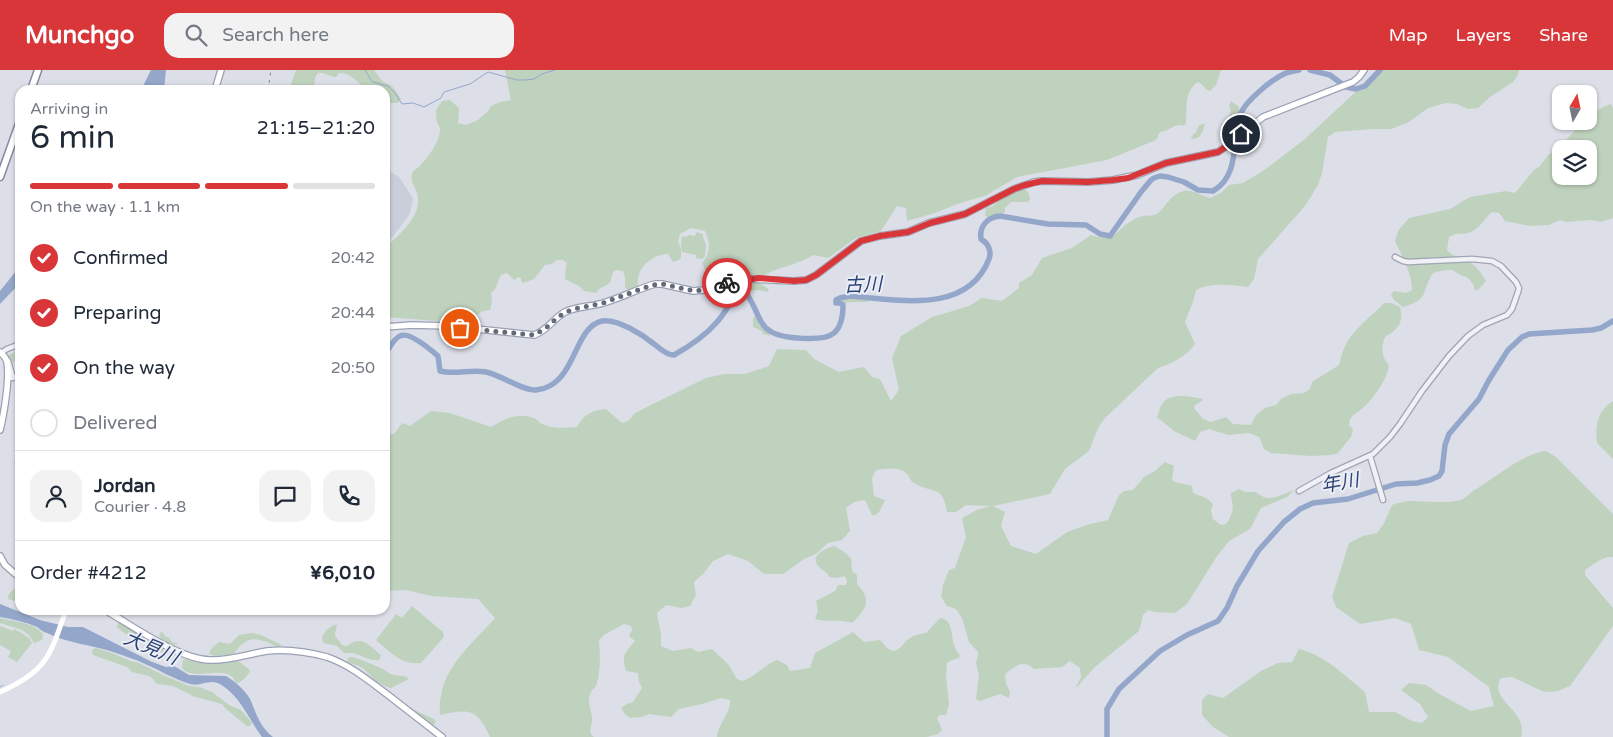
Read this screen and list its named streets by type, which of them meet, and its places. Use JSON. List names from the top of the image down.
{
  "water": ["古川", "年川", "大見川"],
  "north": "top",
  "page": {
    "header": "Munchgo",
    "search": "Search here",
    "nav": ["Map", "Layers", "Share"],
    "heading": ["6 min", "Arriving in", "21:15–21:20"],
    "panel": [
      "Jordan",
      "Courier · 4.8",
      "Order #4212",
      "¥6,010"
    ],
    "bar": "On the way · 1.1 km",
    "list": [
      ["Confirmed", "20:42"],
      ["Preparing", "20:44"],
      ["On the way", "20:50"],
      "Delivered"
    ]
  }
}
